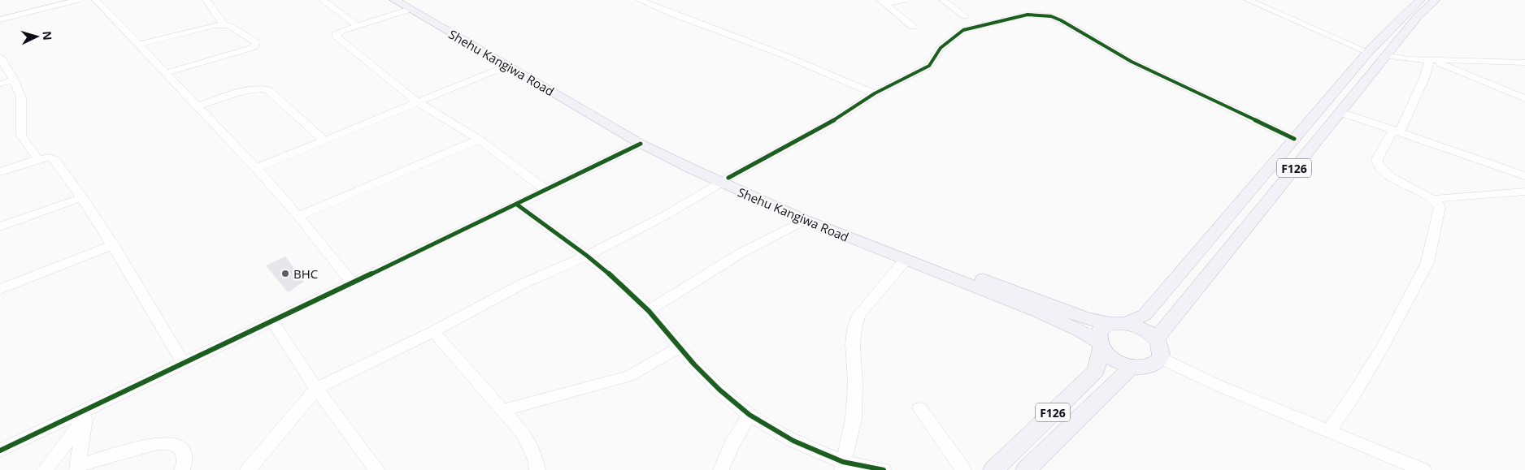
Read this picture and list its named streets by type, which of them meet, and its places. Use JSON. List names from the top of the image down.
{
  "streets": {
    "main road": ["Shehu Kangiwa Road", "F126"]
  },
  "crossings": [
    ["Shehu Kangiwa Road", "F126"]
  ],
  "places": ["BHC"],
  "north": "right"
}
